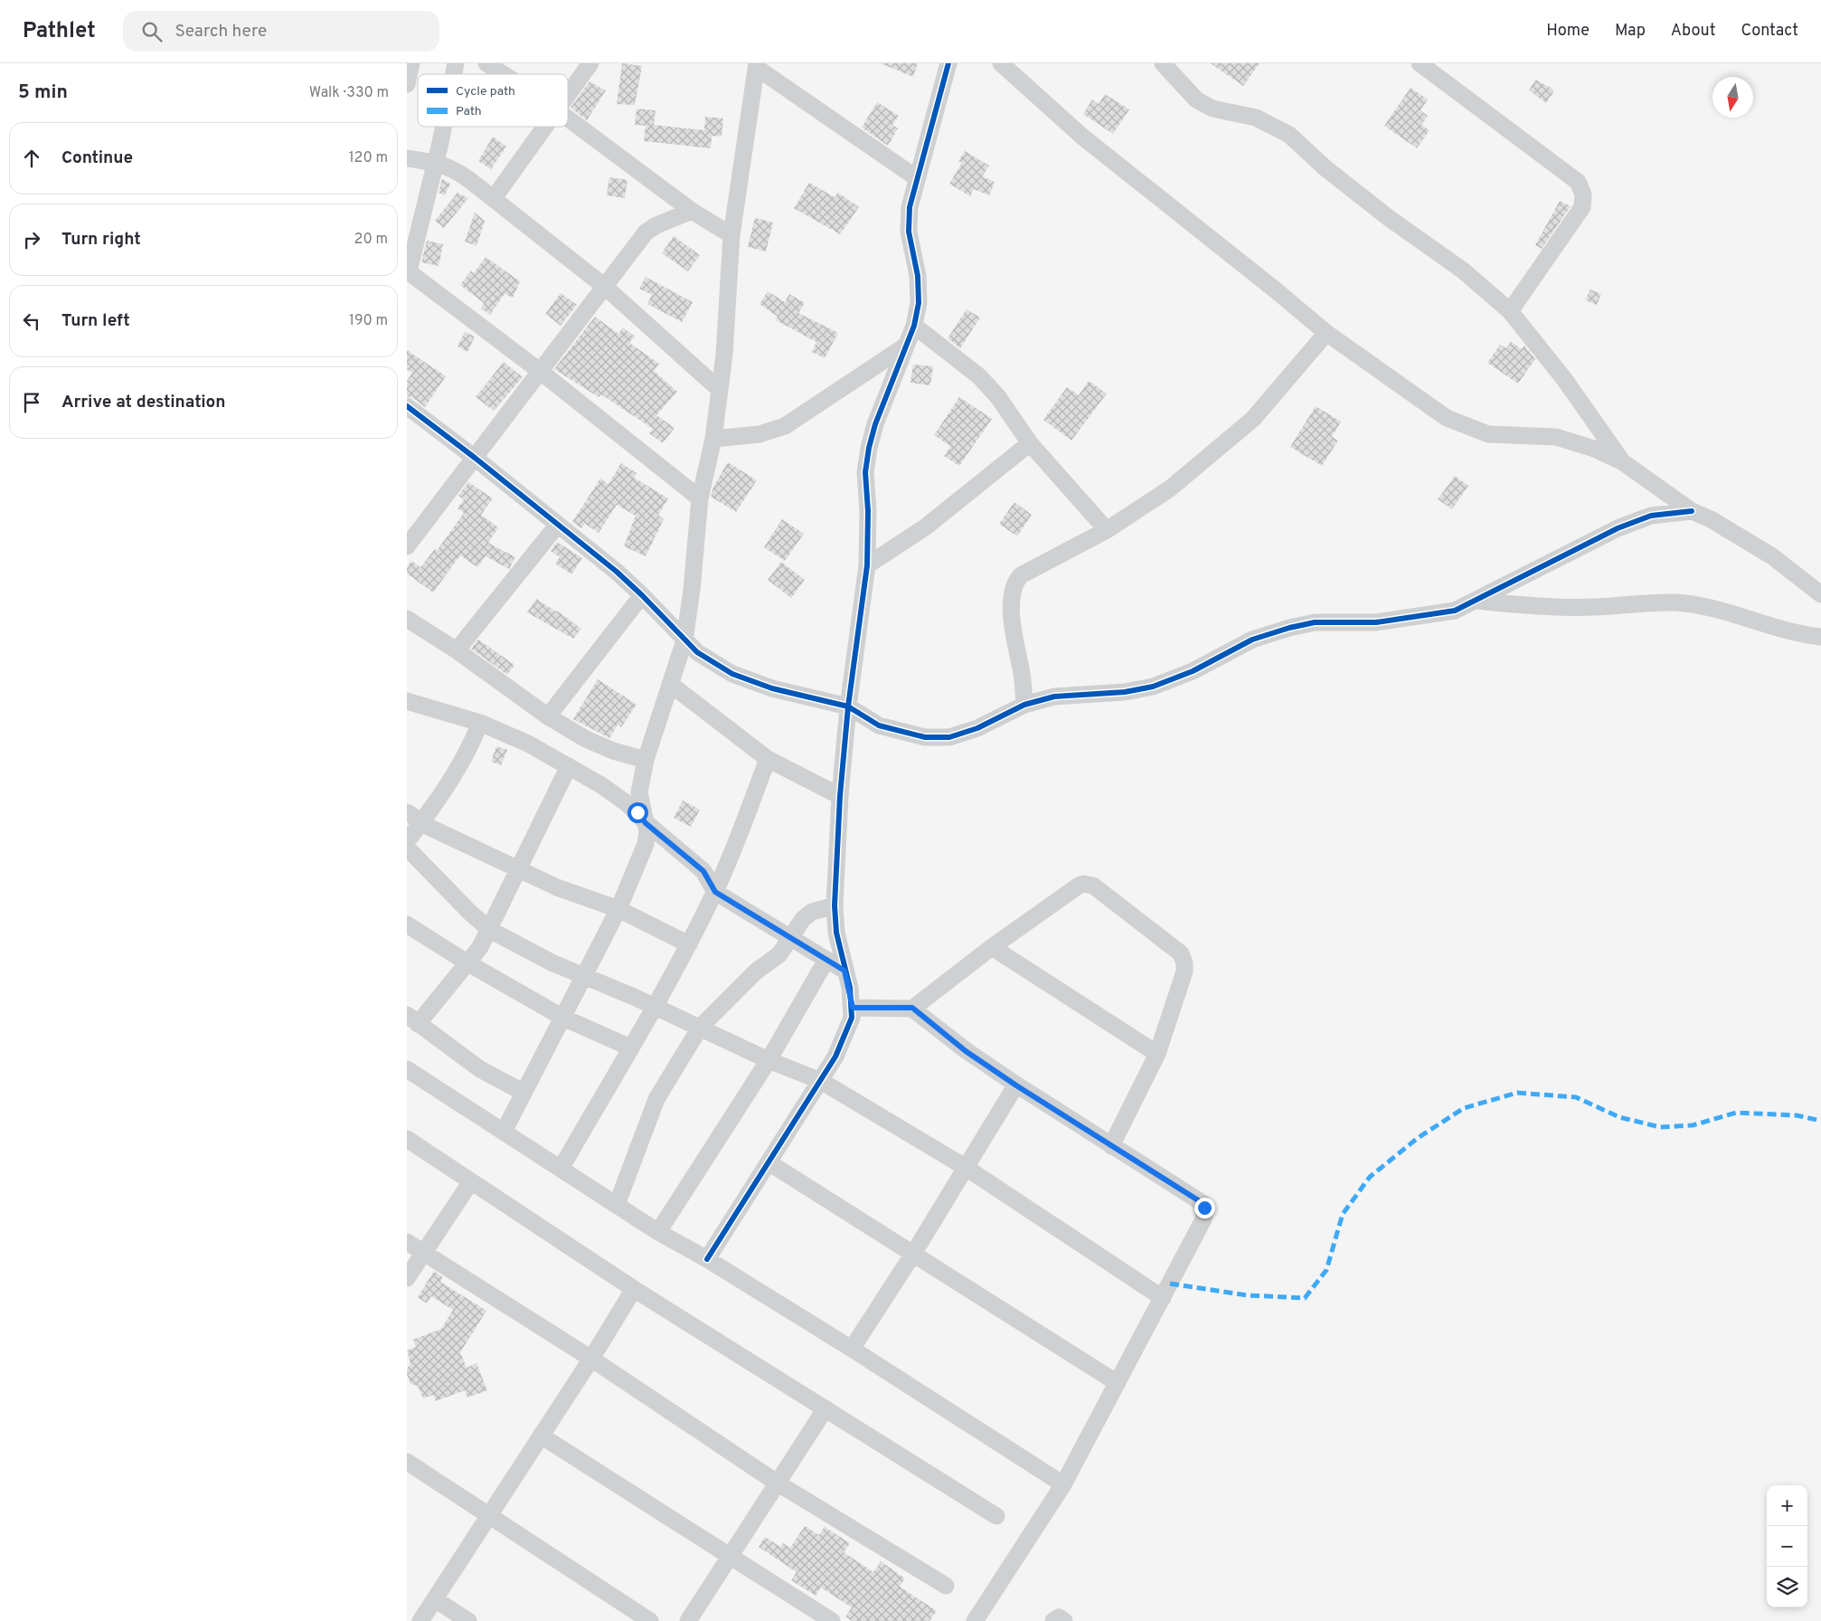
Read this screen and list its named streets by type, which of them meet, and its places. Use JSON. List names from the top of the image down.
{
  "legend": ["Cycle path", "Path"],
  "north": "bottom",
  "page": {
    "header": "Pathlet",
    "search": "Search here",
    "nav": [
      "Home",
      "Map",
      "About",
      "Contact"
    ],
    "heading": ["5 min", "Walk · 330 m"],
    "list": [
      ["Continue", "120 m"],
      ["Turn right", "20 m"],
      ["Turn left", "190 m"],
      "Arrive at destination"
    ],
    "map_buttons": ["+", "−"]
  }
}
